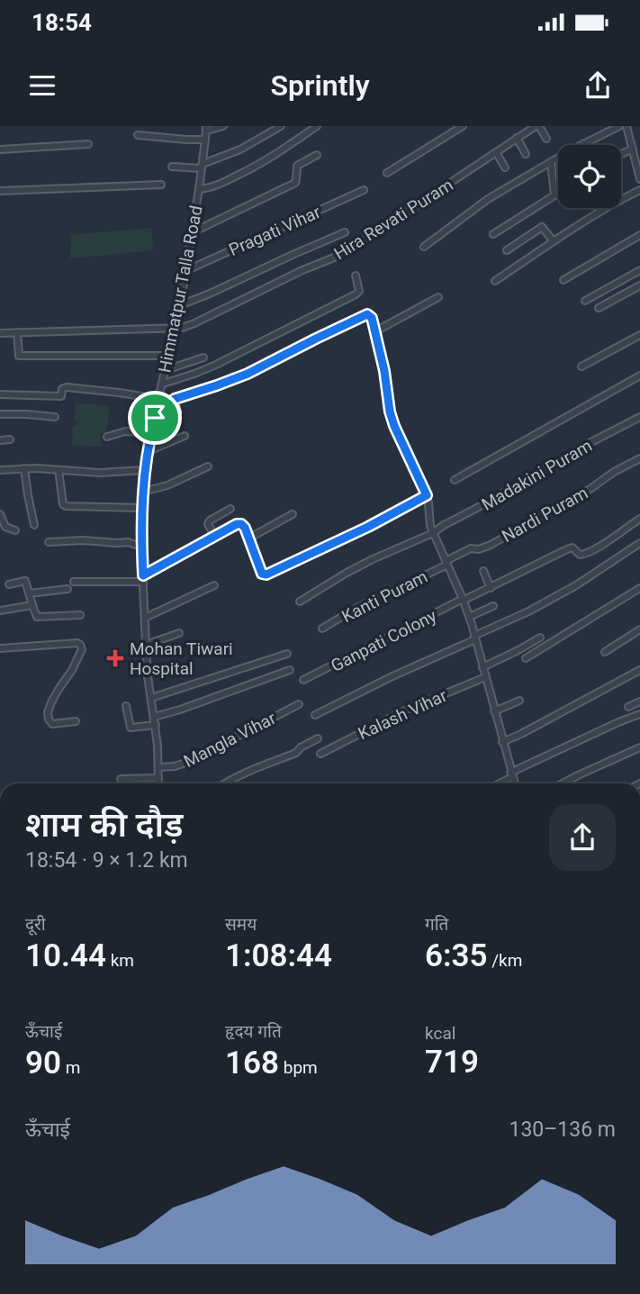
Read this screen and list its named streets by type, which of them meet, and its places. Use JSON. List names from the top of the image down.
{
  "streets": {
    "street": [
      "Hira Revati Puram",
      "Pragati Vihar",
      "Himmatpur Talla Road",
      "Madakini Puram",
      "Nardi Puram",
      "Kanti Puram",
      "Ganpati Colony",
      "Kalash Vihar",
      "Mangla Vihar"
    ]
  },
  "crossings": [
    ["Hira Revati Puram", "Himmatpur Talla Road"],
    ["Pragati Vihar", "Himmatpur Talla Road"],
    ["Himmatpur Talla Road", "Mangla Vihar"],
    ["Nardi Puram", "Kanti Puram"]
  ],
  "places": {
    "health": ["Mohan Tiwari Hospital"]
  },
  "page": {
    "status": "18:54",
    "header": "Sprintly",
    "heading": ["शाम की दौड़", "18:54 · 9 × 1.2 km"],
    "stats": [
      ["दूरी", "10.44 km"],
      ["समय", "1:08:44"],
      ["गति", "6:35 /km"],
      ["ऊँचाई", "90 m"],
      ["हृदय गति", "168 bpm"],
      ["kcal", "719"]
    ],
    "chart": ["ऊँचाई", "130–136 m"]
  }
}
